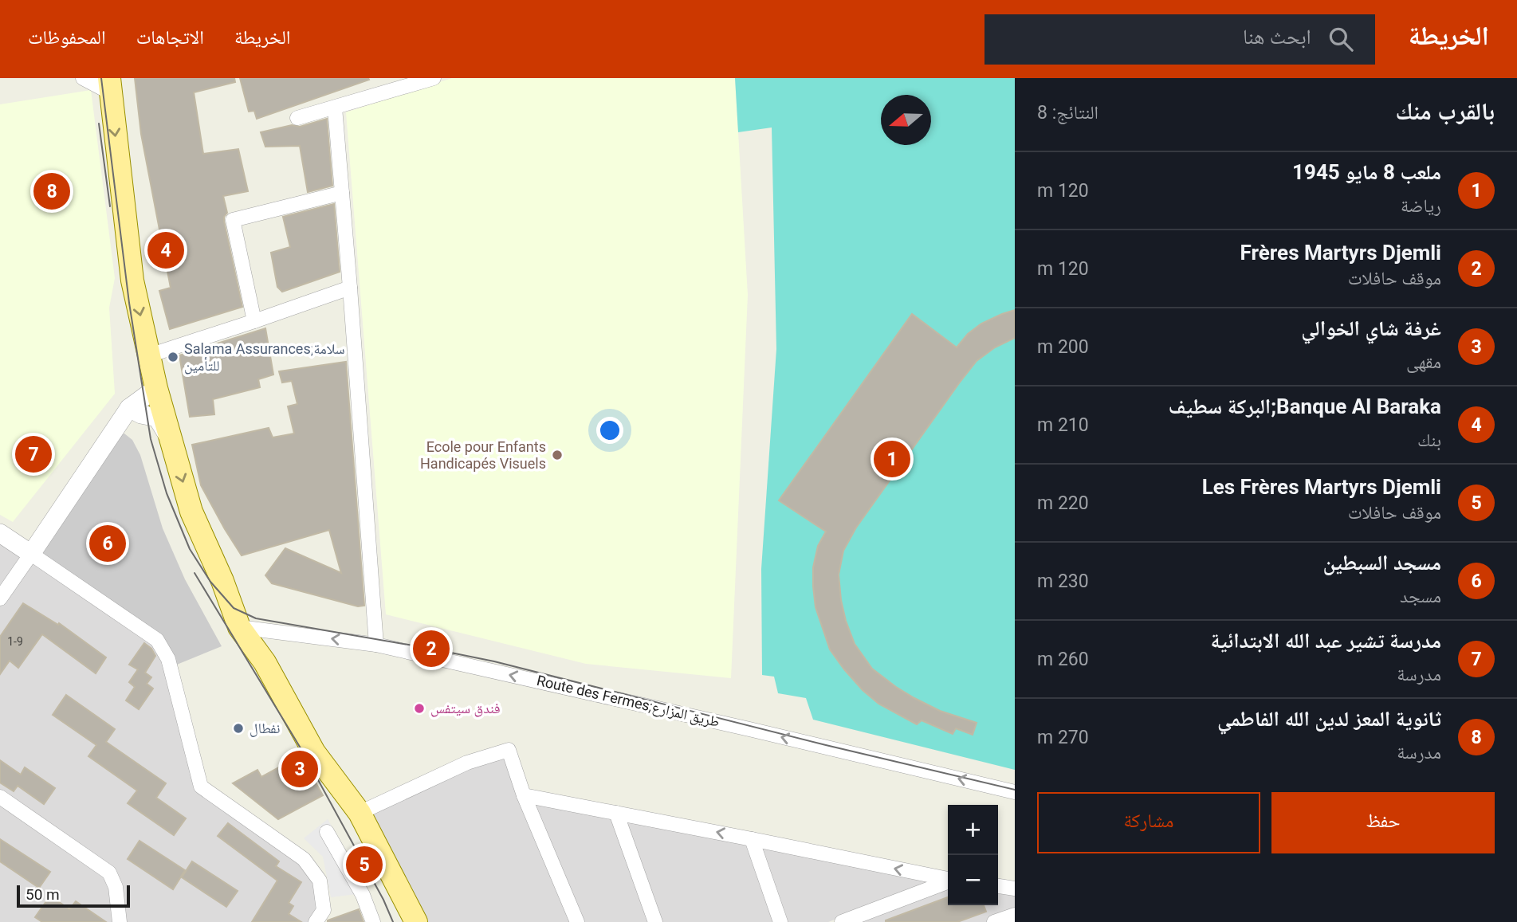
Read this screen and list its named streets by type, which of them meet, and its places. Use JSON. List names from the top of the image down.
{
  "streets": {
    "street": ["Route des Fermes;طريق المزارع"]
  },
  "places": [
    "Salama Assurances;سلامة للتأمين",
    "Ecole pour Enfants Handicapés Visuels",
    "فندق سيتفس",
    "نفطال"
  ],
  "house_numbers": ["1-9"],
  "scale_bar": "50 m",
  "north": "left",
  "page": {
    "header": "الخريطة",
    "search": "ابحث هنا",
    "nav": ["الخريطة", "الاتجاهات", "المحفوظات"],
    "heading": ["بالقرب منك", "النتائج: 8"],
    "list": [
      {
        "mark": "1",
        "name": "ملعب 8 مايو 1945",
        "note": "رياضة",
        "value": "120 m"
      },
      {
        "mark": "2",
        "name": "Frères Martyrs Djemli",
        "note": "موقف حافلات",
        "value": "120 m"
      },
      {
        "mark": "3",
        "name": "غرفة شاي الخوالي",
        "note": "مقهى",
        "value": "200 m"
      },
      {
        "mark": "4",
        "name": "Banque Al Baraka;البركة سطيف",
        "note": "بنك",
        "value": "210 m"
      },
      {
        "mark": "5",
        "name": "Les Frères Martyrs Djemli",
        "note": "موقف حافلات",
        "value": "220 m"
      },
      {
        "mark": "6",
        "name": "مسجد السبطين",
        "note": "مسجد",
        "value": "230 m"
      },
      {
        "mark": "7",
        "name": "مدرسة تشير عبد الله الابتدائية",
        "note": "مدرسة",
        "value": "260 m"
      },
      {
        "mark": "8",
        "name": "ثانوية المعز لدين الله الفاطمي",
        "note": "مدرسة",
        "value": "270 m"
      }
    ],
    "pins": [
      "8",
      "4",
      "7",
      "1",
      "6",
      "2",
      "3",
      "5"
    ],
    "buttons": ["حفظ", "مشاركة"],
    "map_buttons": ["+", "−"],
    "scale": "50 m"
  }
}
